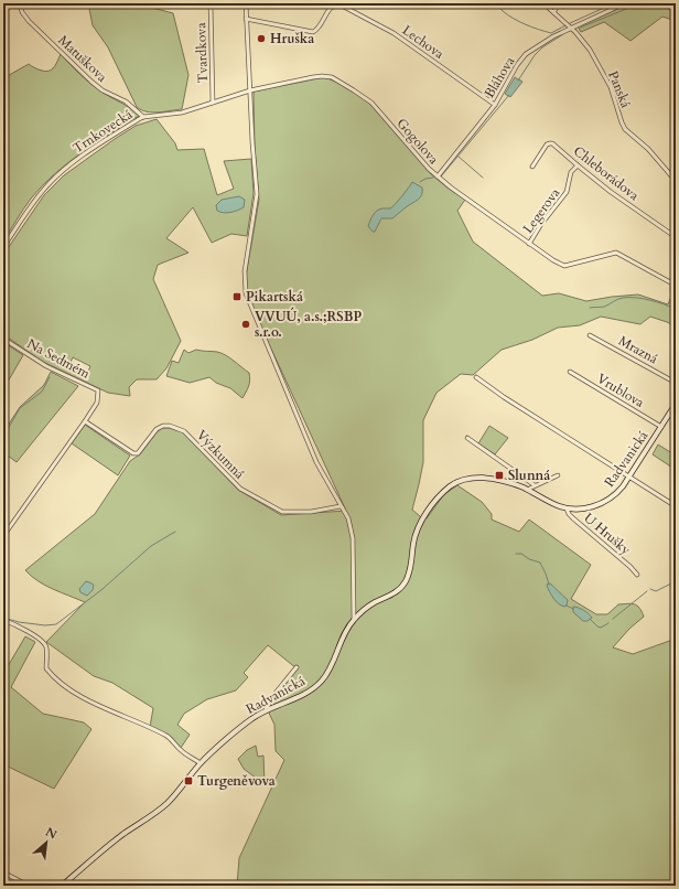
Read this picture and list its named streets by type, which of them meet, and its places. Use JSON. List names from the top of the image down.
{
  "streets": {
    "street": [
      "Lechova",
      "Tvardkova",
      "Matuškova",
      "Bláhova",
      "Panská",
      "Trnkovecká",
      "Gogolova",
      "Chleborádova",
      "Legerova",
      "Mrazná",
      "Na Sedmém",
      "Vrublova",
      "Výzkumná",
      "Radvanická",
      "U Hrušky"
    ]
  },
  "crossings": [
    ["Lechova", "Bláhova"],
    ["Tvardkova", "Trnkovecká"],
    ["Matuškova", "Trnkovecká"],
    ["Bláhova", "Panská"],
    ["Bláhova", "Gogolova"],
    ["Trnkovecká", "Gogolova"],
    ["Gogolova", "Legerova"],
    ["Chleborádova", "Legerova"],
    ["Na Sedmém", "Výzkumná"],
    ["Vrublova", "Radvanická"],
    ["Radvanická", "U Hrušky"]
  ],
  "places": {
    "other": ["Hruška", "VVUÚ, a.s.;RSBP s.r.o."],
    "transit": ["Pikartská", "Slunná", "Turgeněvova"]
  },
  "north": "top right"
}
